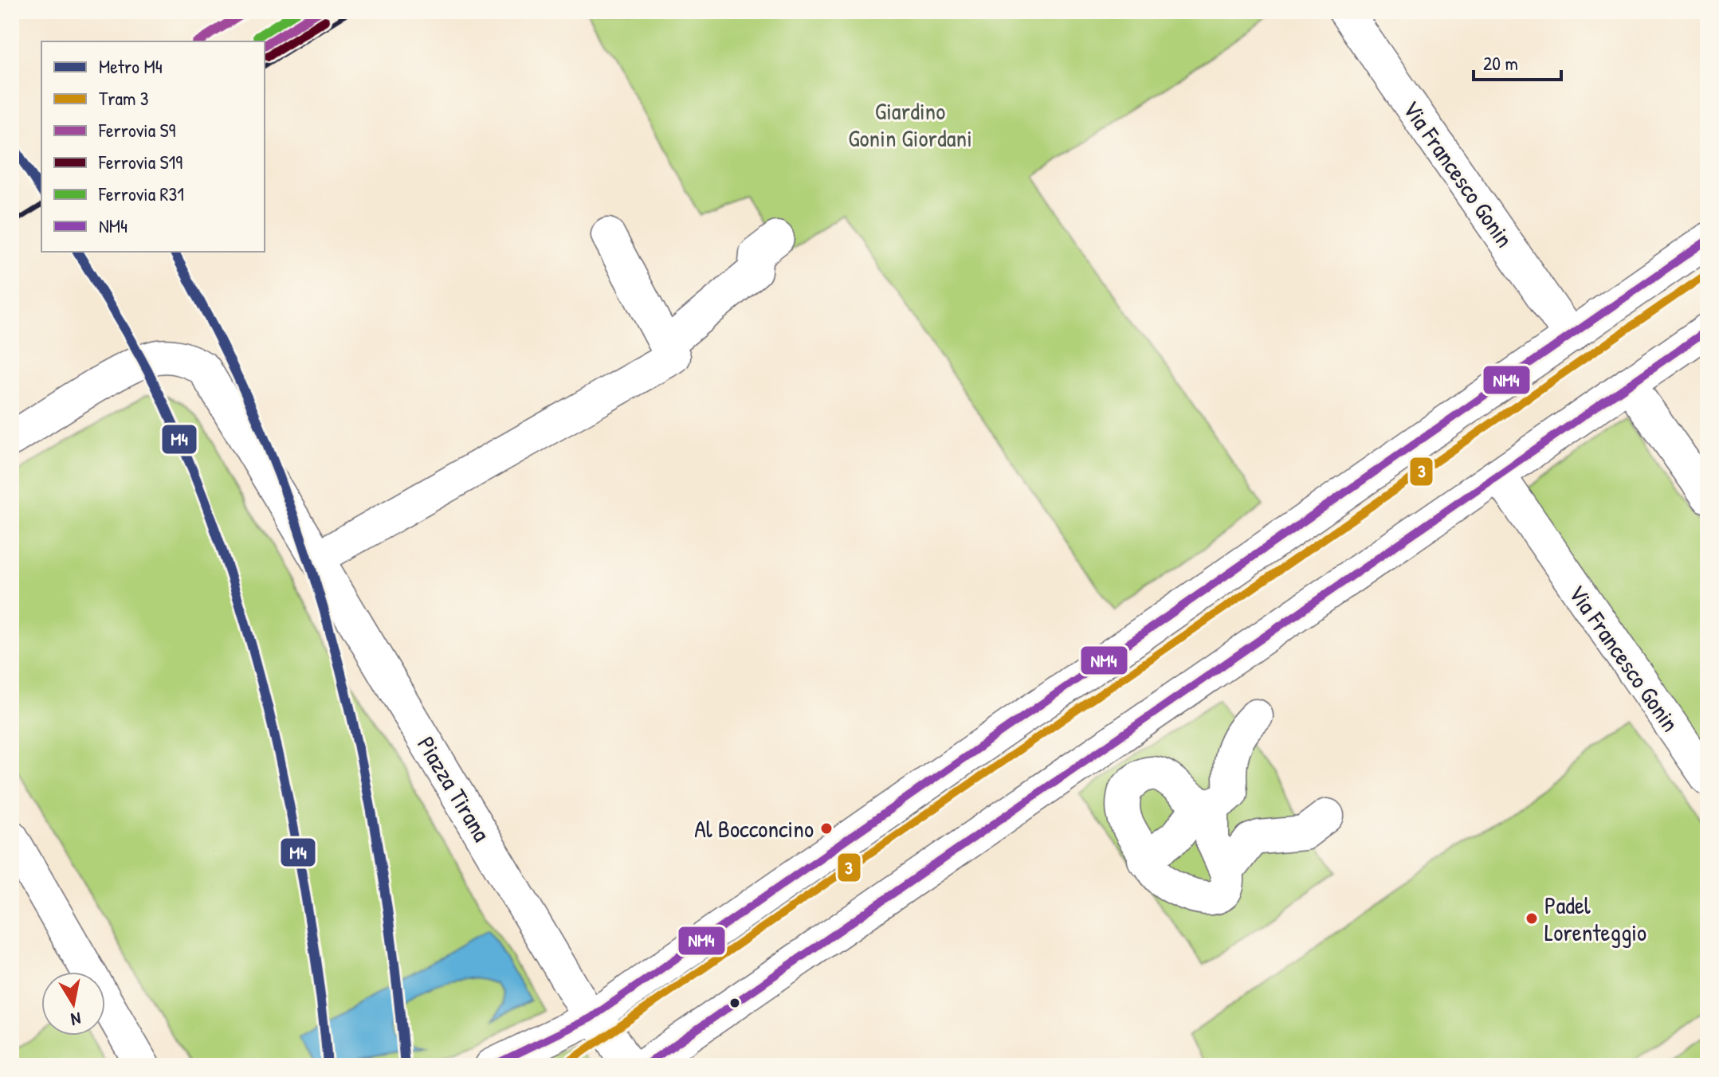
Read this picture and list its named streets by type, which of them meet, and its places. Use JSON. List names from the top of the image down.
{
  "streets": {
    "street": ["Via Francesco Gonin", "Piazza Tirana"]
  },
  "parks": ["Giardino Gonin Giordani"],
  "places": ["Al Bocconcino", "Padel Lorenteggio"],
  "lines": [
    "rail line S9",
    "rail line R31",
    "rail line S19",
    "metro line M4",
    "transit line NM4",
    "tram line 3"
  ],
  "legend": [
    "Metro M4",
    "Tram 3",
    "Ferrovia S9",
    "Ferrovia S19",
    "Ferrovia R31",
    "NM4"
  ],
  "scale_bar": "20 m",
  "north": "bottom"
}
